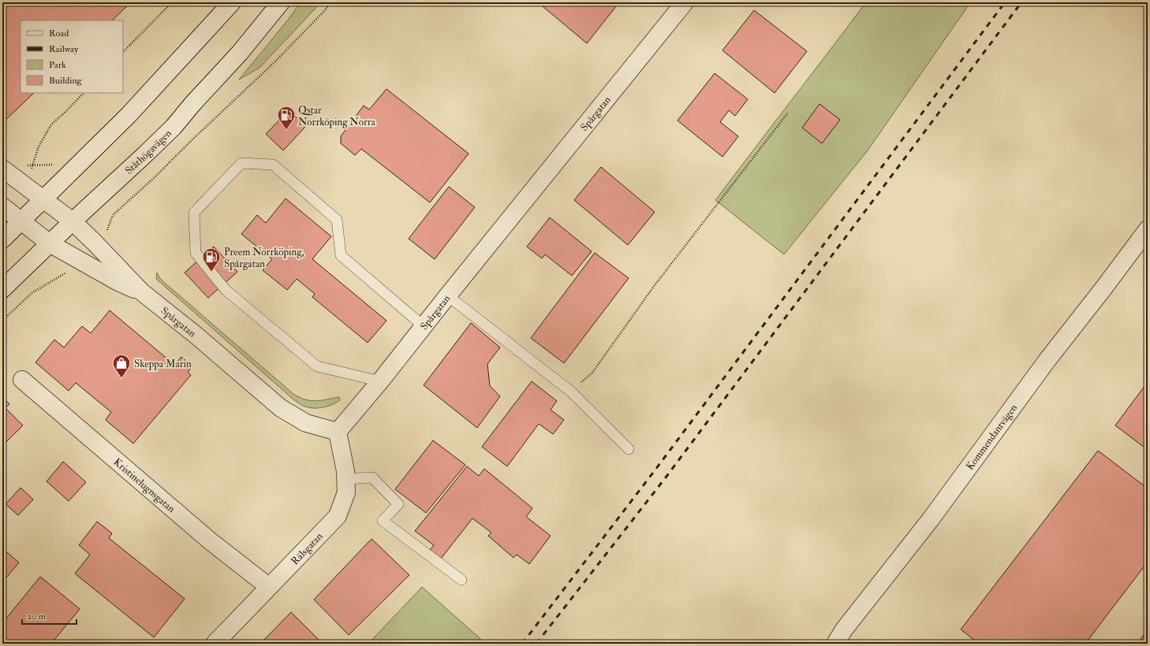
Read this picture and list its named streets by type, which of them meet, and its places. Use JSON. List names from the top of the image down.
{
  "streets": {
    "street": [
      "Spårgatan",
      "Ståthögavägen",
      "Kommendantvägen",
      "Kristinelugnsgatan",
      "Rälsgatan"
    ]
  },
  "crossings": [
    ["Spårgatan", "Ståthögavägen"],
    ["Spårgatan", "Rälsgatan"],
    ["Kristinelugnsgatan", "Rälsgatan"]
  ],
  "places": {
    "fuel station": ["Qstar Norrköping Norra", "Preem Norrköping, Spårgatan"],
    "shop": ["Skeppa Marin"]
  },
  "legend": [
    "Road",
    "Railway",
    "Park",
    "Building"
  ],
  "scale_bar": "20 m"
}
